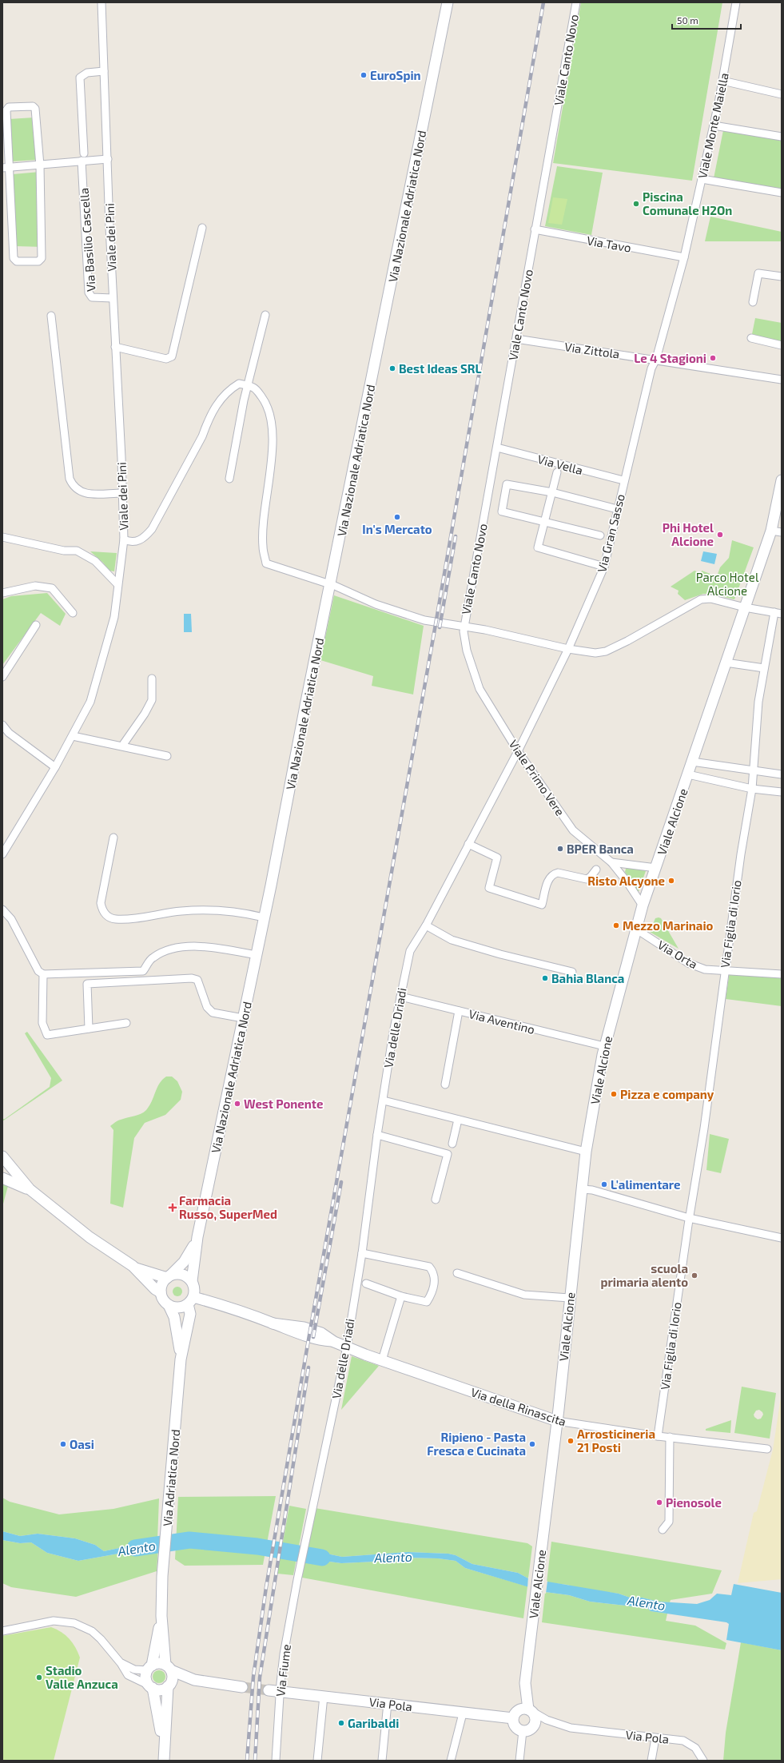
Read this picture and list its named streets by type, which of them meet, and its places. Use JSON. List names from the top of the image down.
{
  "streets": {
    "main road": [
      "Via Nazionale Adriatica Nord",
      "Viale Alcione",
      "Via della Rinascita",
      "Via Adriatica Nord",
      "Via Pola"
    ],
    "street": [
      "Viale Canto Novo",
      "Viale Monte Maiella",
      "Viale dei Pini",
      "Via Basilio Cascella",
      "Via Tavo",
      "Via Zittola",
      "Via Vella",
      "Via Gran Sasso",
      "Viale Primo Vere",
      "Via Figlia di Iorio",
      "Via Orta",
      "Via Aventino",
      "Via delle Driadi",
      "Via Fiume"
    ]
  },
  "crossings": [
    ["Viale Canto Novo", "Via Tavo"],
    ["Viale Canto Novo", "Via Zittola"],
    ["Viale Canto Novo", "Via Vella"],
    ["Viale Canto Novo", "Viale Primo Vere"],
    ["Viale Monte Maiella", "Via Tavo"],
    ["Viale Monte Maiella", "Via Zittola"],
    ["Viale Monte Maiella", "Via Gran Sasso"],
    ["Via Nazionale Adriatica Nord", "Via della Rinascita"],
    ["Via Nazionale Adriatica Nord", "Via Adriatica Nord"],
    ["Viale dei Pini", "Via Basilio Cascella"],
    ["Via Zittola", "Via Gran Sasso"],
    ["Via Vella", "Via Gran Sasso"],
    ["Via Gran Sasso", "Viale Primo Vere"],
    ["Via Gran Sasso", "Via delle Driadi"],
    ["Viale Primo Vere", "Viale Alcione"],
    ["Viale Primo Vere", "Via delle Driadi"],
    ["Viale Alcione", "Via Orta"],
    ["Viale Alcione", "Via Aventino"],
    ["Viale Alcione", "Via della Rinascita"],
    ["Viale Alcione", "Via Pola"],
    ["Via Figlia di Iorio", "Via Orta"],
    ["Via Figlia di Iorio", "Via della Rinascita"],
    ["Via Aventino", "Via delle Driadi"],
    ["Via delle Driadi", "Via della Rinascita"],
    ["Via delle Driadi", "Via Fiume"],
    ["Via della Rinascita", "Via Adriatica Nord"],
    ["Via Fiume", "Via Pola"]
  ],
  "water": ["Alento"],
  "parks": ["Parco Hotel Alcione"],
  "places": {
    "other": [
      "EuroSpin",
      "Piscina Comunale H2On",
      "Le 4 Stagioni",
      "Best Ideas SRL",
      "In's Mercato",
      "Phi Hotel Alcione",
      "BPER Banca",
      "Risto Alcyone",
      "Mezzo Marinaio",
      "Bahia Blanca",
      "Pizza e company",
      "West Ponente",
      "L'alimentare",
      "scuola primaria alento",
      "Arrosticineria 21 Posti",
      "Oasi",
      "Ripieno - Pasta Fresca e Cucinata",
      "Pienosole",
      "Stadio Valle Anzuca",
      "Garibaldi"
    ],
    "health": ["Farmacia Russo, SuperMed"]
  },
  "scale_bar": "50 m"
}
